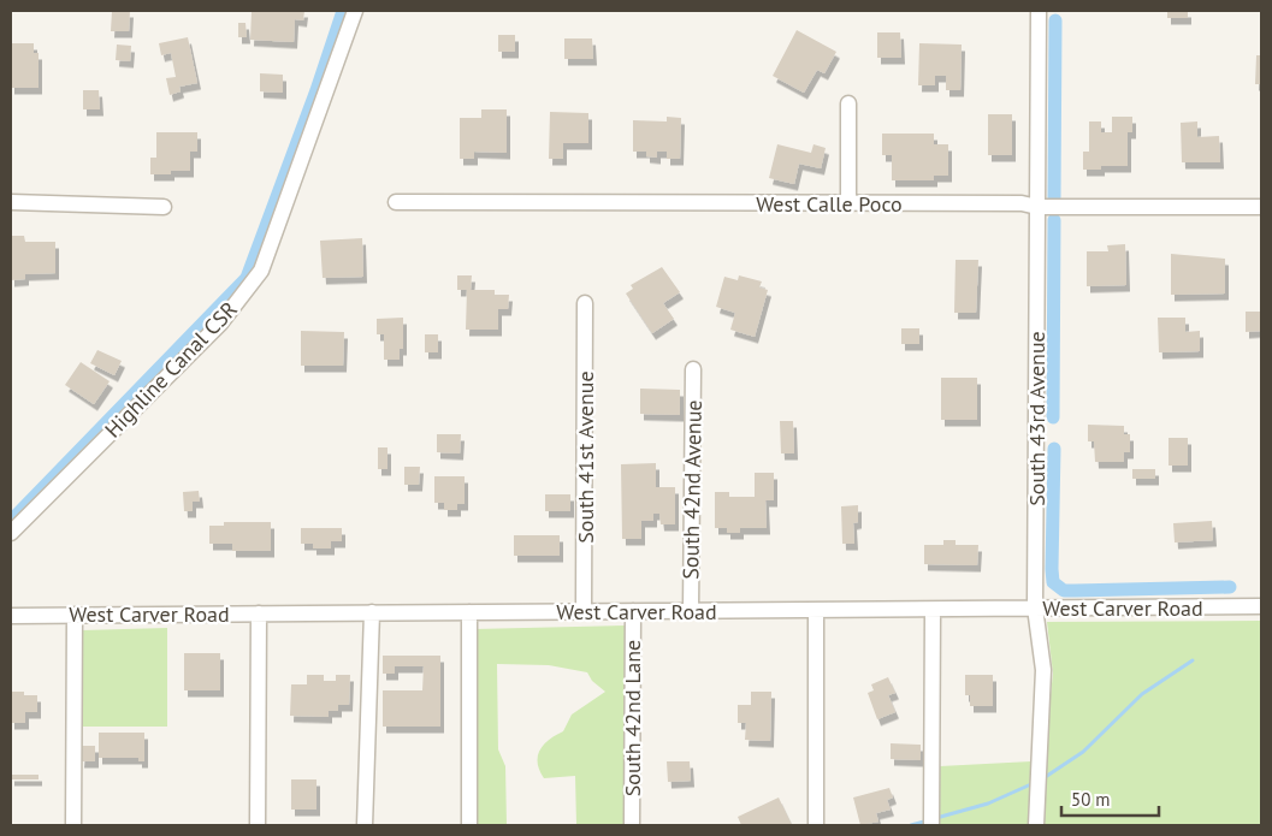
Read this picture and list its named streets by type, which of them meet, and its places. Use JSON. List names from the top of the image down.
{
  "streets": {
    "street": [
      "West Calle Poco",
      "Highline Canal CSR",
      "South 43rd Avenue",
      "South 41st Avenue",
      "South 42nd Avenue",
      "West Carver Road",
      "South 42nd Lane"
    ]
  },
  "crossings": [
    ["West Calle Poco", "South 43rd Avenue"],
    ["South 43rd Avenue", "West Carver Road"],
    ["South 41st Avenue", "West Carver Road"],
    ["South 42nd Avenue", "West Carver Road"],
    ["West Carver Road", "South 42nd Lane"]
  ],
  "scale_bar": "50 m"
}
